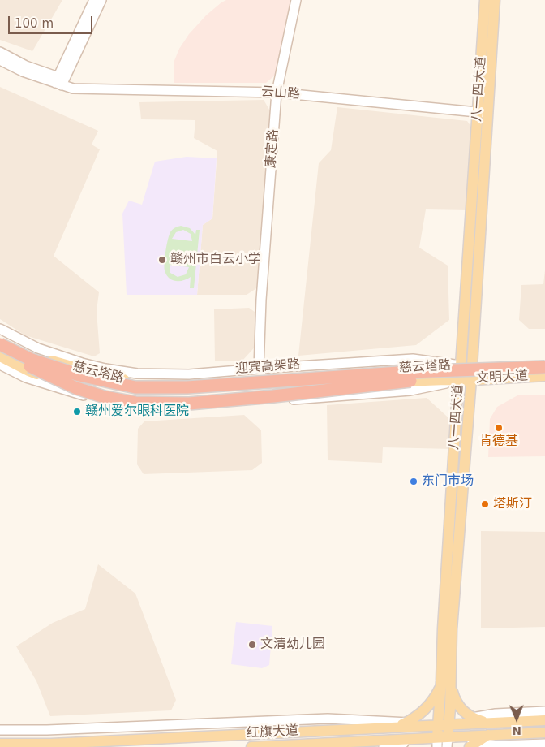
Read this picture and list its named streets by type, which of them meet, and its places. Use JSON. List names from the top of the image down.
{
  "streets": {
    "highway": ["迎宾高架路"],
    "main road": [
      "八一四大道",
      "慈云塔路",
      "文明大道",
      "红旗大道"
    ],
    "street": ["云山路", "康定路"]
  },
  "crossings": [
    ["八一四大道", "云山路"],
    ["八一四大道", "慈云塔路"],
    ["八一四大道", "文明大道"],
    ["八一四大道", "红旗大道"],
    ["云山路", "康定路"],
    ["康定路", "慈云塔路"],
    ["慈云塔路", "文明大道"]
  ],
  "places": [
    "赣州市白云小学",
    "赣州爱尔眼科医院",
    "肯德基",
    "东门市场",
    "塔斯汀",
    "文清幼儿园"
  ],
  "scale_bar": "100 m",
  "north": "bottom"
}
